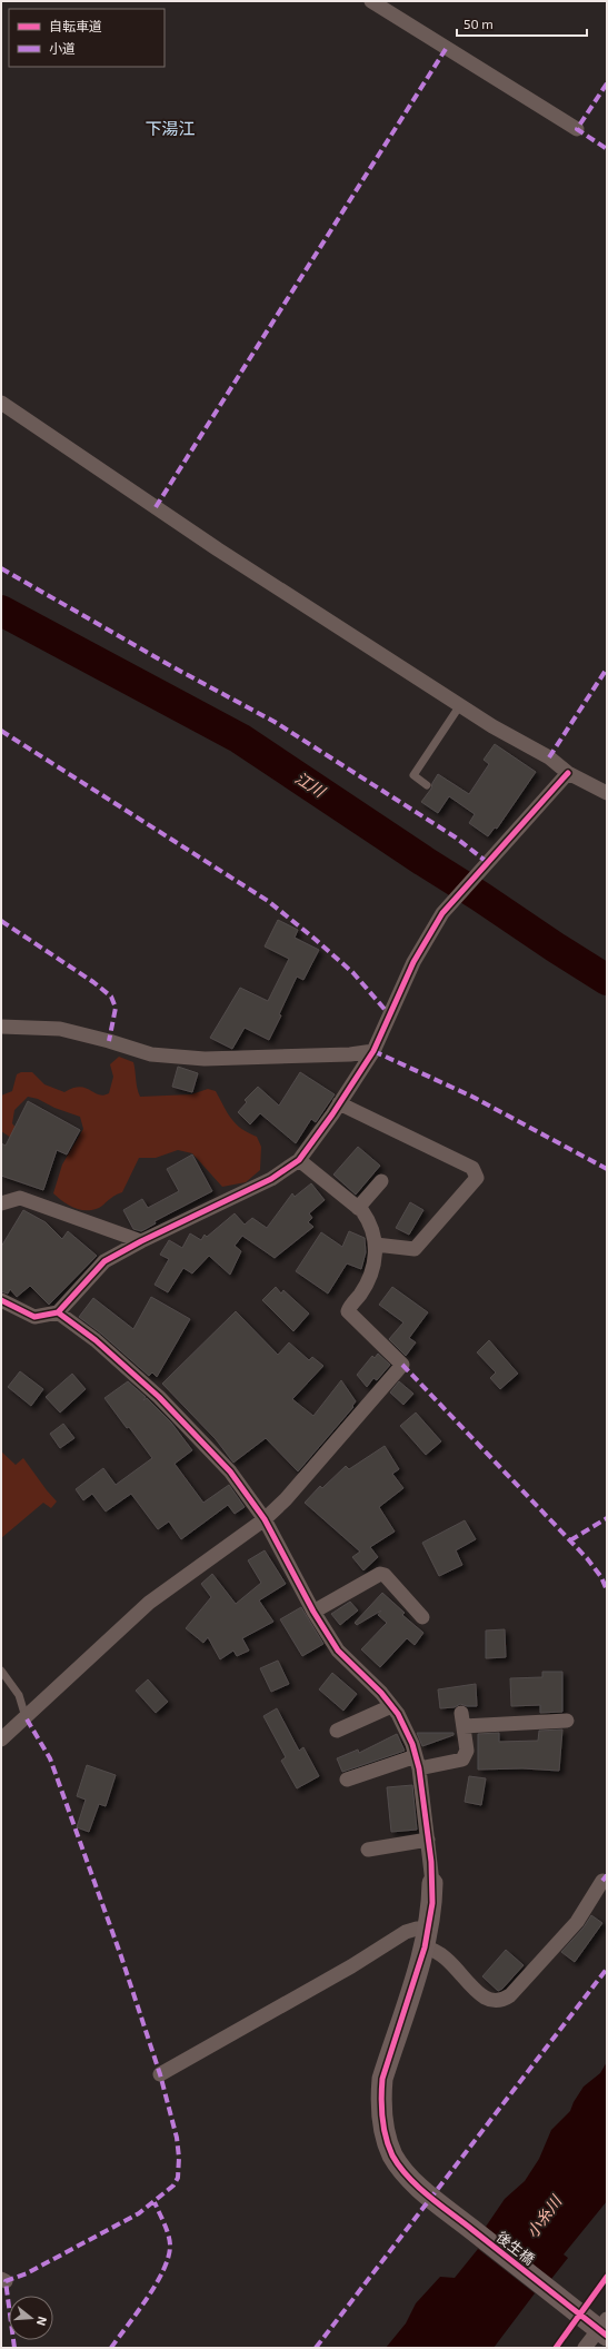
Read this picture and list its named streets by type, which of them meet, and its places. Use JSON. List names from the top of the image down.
{
  "streets": {
    "street": ["後生橋"]
  },
  "districts": ["下湯江"],
  "water": ["江川", "小糸川"],
  "legend": ["自転車道", "小道"],
  "scale_bar": "50 m",
  "north": "right"
}
